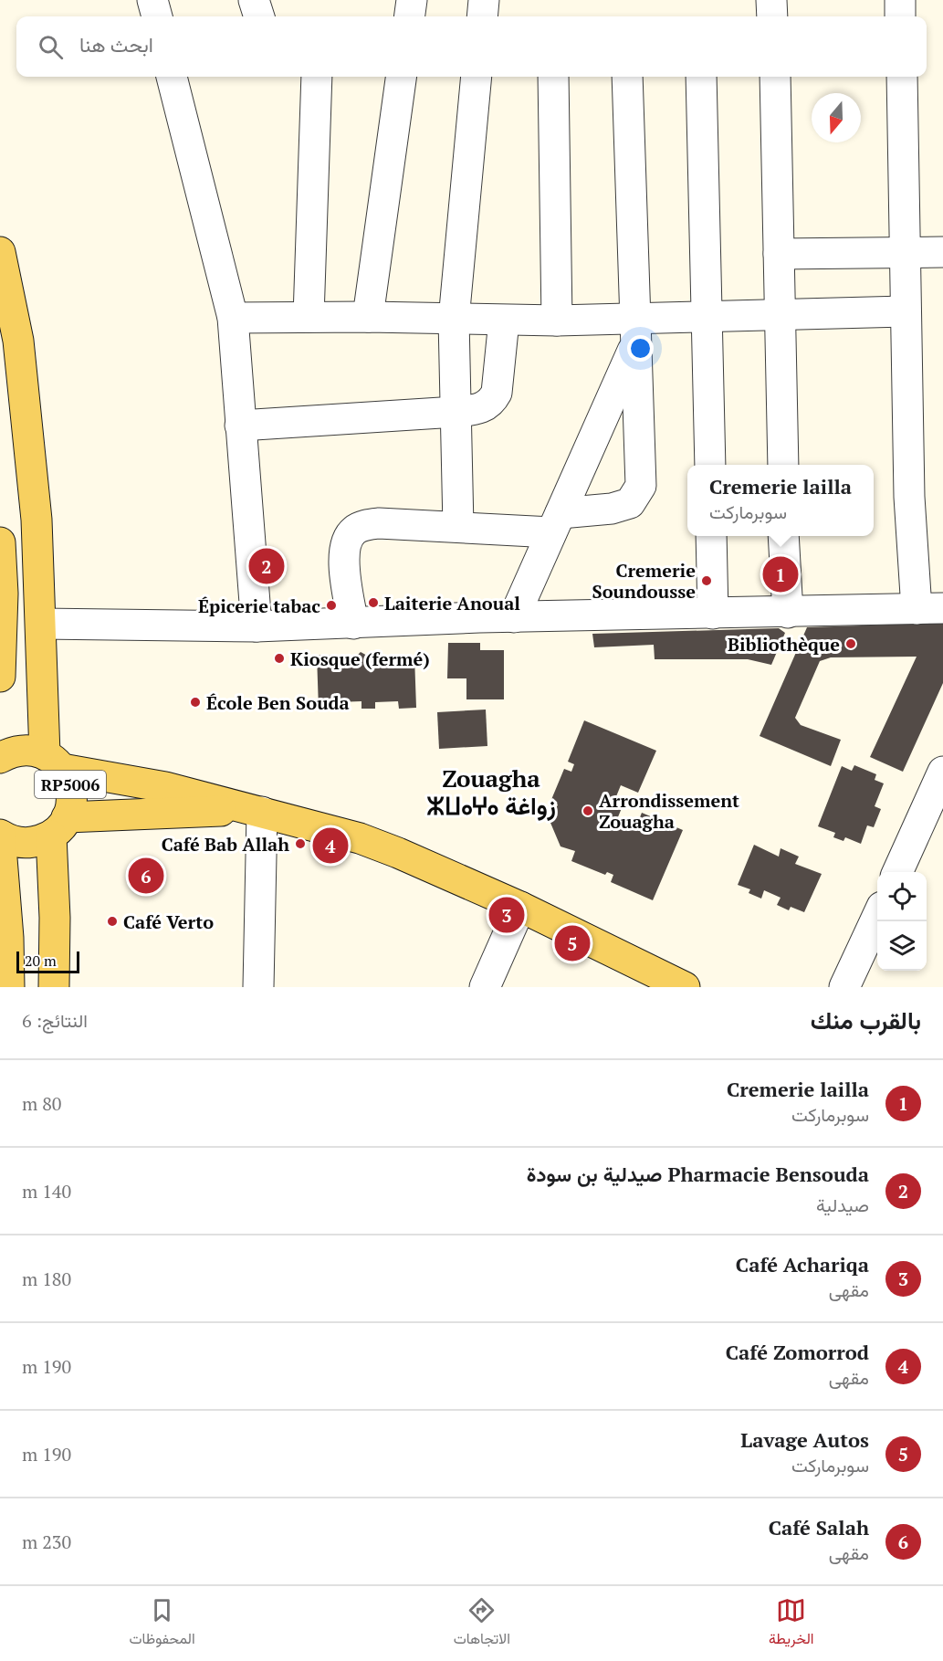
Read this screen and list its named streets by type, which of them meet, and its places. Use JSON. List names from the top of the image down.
{
  "streets": {
    "main road": ["RP5006"]
  },
  "districts": ["Zouagha ⵣⵡⴰⵖⴰ زواغة"],
  "places": [
    "Cremerie Soundousse",
    "Laiterie Anoual",
    "Épicerie tabac",
    "Bibliothèque",
    "Kiosque (fermé)",
    "École Ben Souda",
    "Arrondissement Zouagha",
    "Café Bab Allah",
    "Café Verto"
  ],
  "scale_bar": "20 m",
  "north": "bottom",
  "page": {
    "search": "ابحث هنا",
    "popup": ["Cremerie lailla", "سوبرماركت"],
    "pins": [
      "2",
      "1",
      "4",
      "6",
      "3",
      "5"
    ],
    "scale": "20 m",
    "heading": ["بالقرب منك", "النتائج: 6"],
    "list": [
      {
        "mark": "1",
        "name": "Cremerie lailla",
        "note": "سوبرماركت",
        "value": "80 m"
      },
      {
        "mark": "2",
        "name": "Pharmacie Bensouda صيدلية بن سودة",
        "note": "صيدلية",
        "value": "140 m"
      },
      {
        "mark": "3",
        "name": "Café Achariqa",
        "note": "مقهى",
        "value": "180 m"
      },
      {
        "mark": "4",
        "name": "Café Zomorrod",
        "note": "مقهى",
        "value": "190 m"
      },
      {
        "mark": "5",
        "name": "Lavage Autos",
        "note": "سوبرماركت",
        "value": "190 m"
      },
      {
        "mark": "6",
        "name": "Café Salah",
        "note": "مقهى",
        "value": "230 m"
      }
    ],
    "nav": ["الخريطة", "الاتجاهات", "المحفوظات"]
  }
}
